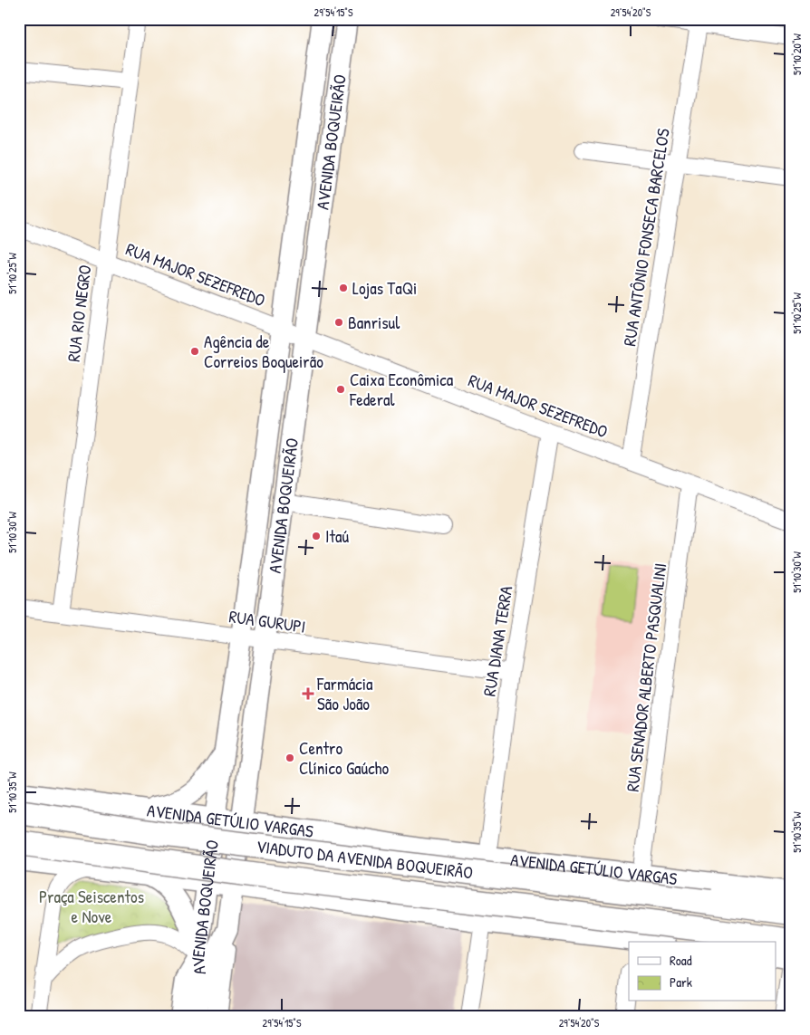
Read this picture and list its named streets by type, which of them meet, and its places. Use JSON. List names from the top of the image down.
{
  "streets": {
    "highway": ["VIADUTO DA AVENIDA BOQUEIRÃO"],
    "main road": ["AVENIDA BOQUEIRÃO", "AVENIDA GETÚLIO VARGAS"],
    "street": [
      "RUA ANTÔNIO FONSECA BARCELOS",
      "RUA MAJOR SEZEFREDO",
      "RUA RIO NEGRO",
      "RUA GURUPI",
      "RUA DIANA TERRA",
      "RUA SENADOR ALBERTO PASQUALINI"
    ]
  },
  "crossings": [
    ["AVENIDA BOQUEIRÃO", "RUA MAJOR SEZEFREDO"],
    ["AVENIDA BOQUEIRÃO", "RUA GURUPI"],
    ["AVENIDA BOQUEIRÃO", "AVENIDA GETÚLIO VARGAS"],
    ["RUA ANTÔNIO FONSECA BARCELOS", "RUA MAJOR SEZEFREDO"],
    ["RUA MAJOR SEZEFREDO", "RUA RIO NEGRO"],
    ["RUA MAJOR SEZEFREDO", "RUA DIANA TERRA"],
    ["RUA MAJOR SEZEFREDO", "RUA SENADOR ALBERTO PASQUALINI"],
    ["RUA RIO NEGRO", "RUA GURUPI"],
    ["RUA GURUPI", "RUA DIANA TERRA"],
    ["RUA DIANA TERRA", "AVENIDA GETÚLIO VARGAS"],
    ["RUA SENADOR ALBERTO PASQUALINI", "AVENIDA GETÚLIO VARGAS"]
  ],
  "parks": ["Praça Seiscentos e Nove"],
  "places": {
    "other": [
      "Lojas TaQi",
      "Banrisul",
      "Agência de Correios Boqueirão",
      "Caixa Econômica Federal",
      "Itaú",
      "Centro Clínico Gaúcho"
    ],
    "health": ["Farmácia São João"]
  },
  "legend": ["Road", "Park"],
  "coordinates": [
    "29°54'15\"S",
    "29°54'20\"S",
    "51°10'20\"W",
    "51°10'25\"W",
    "51°10'30\"W",
    "51°10'35\"W"
  ]
}
